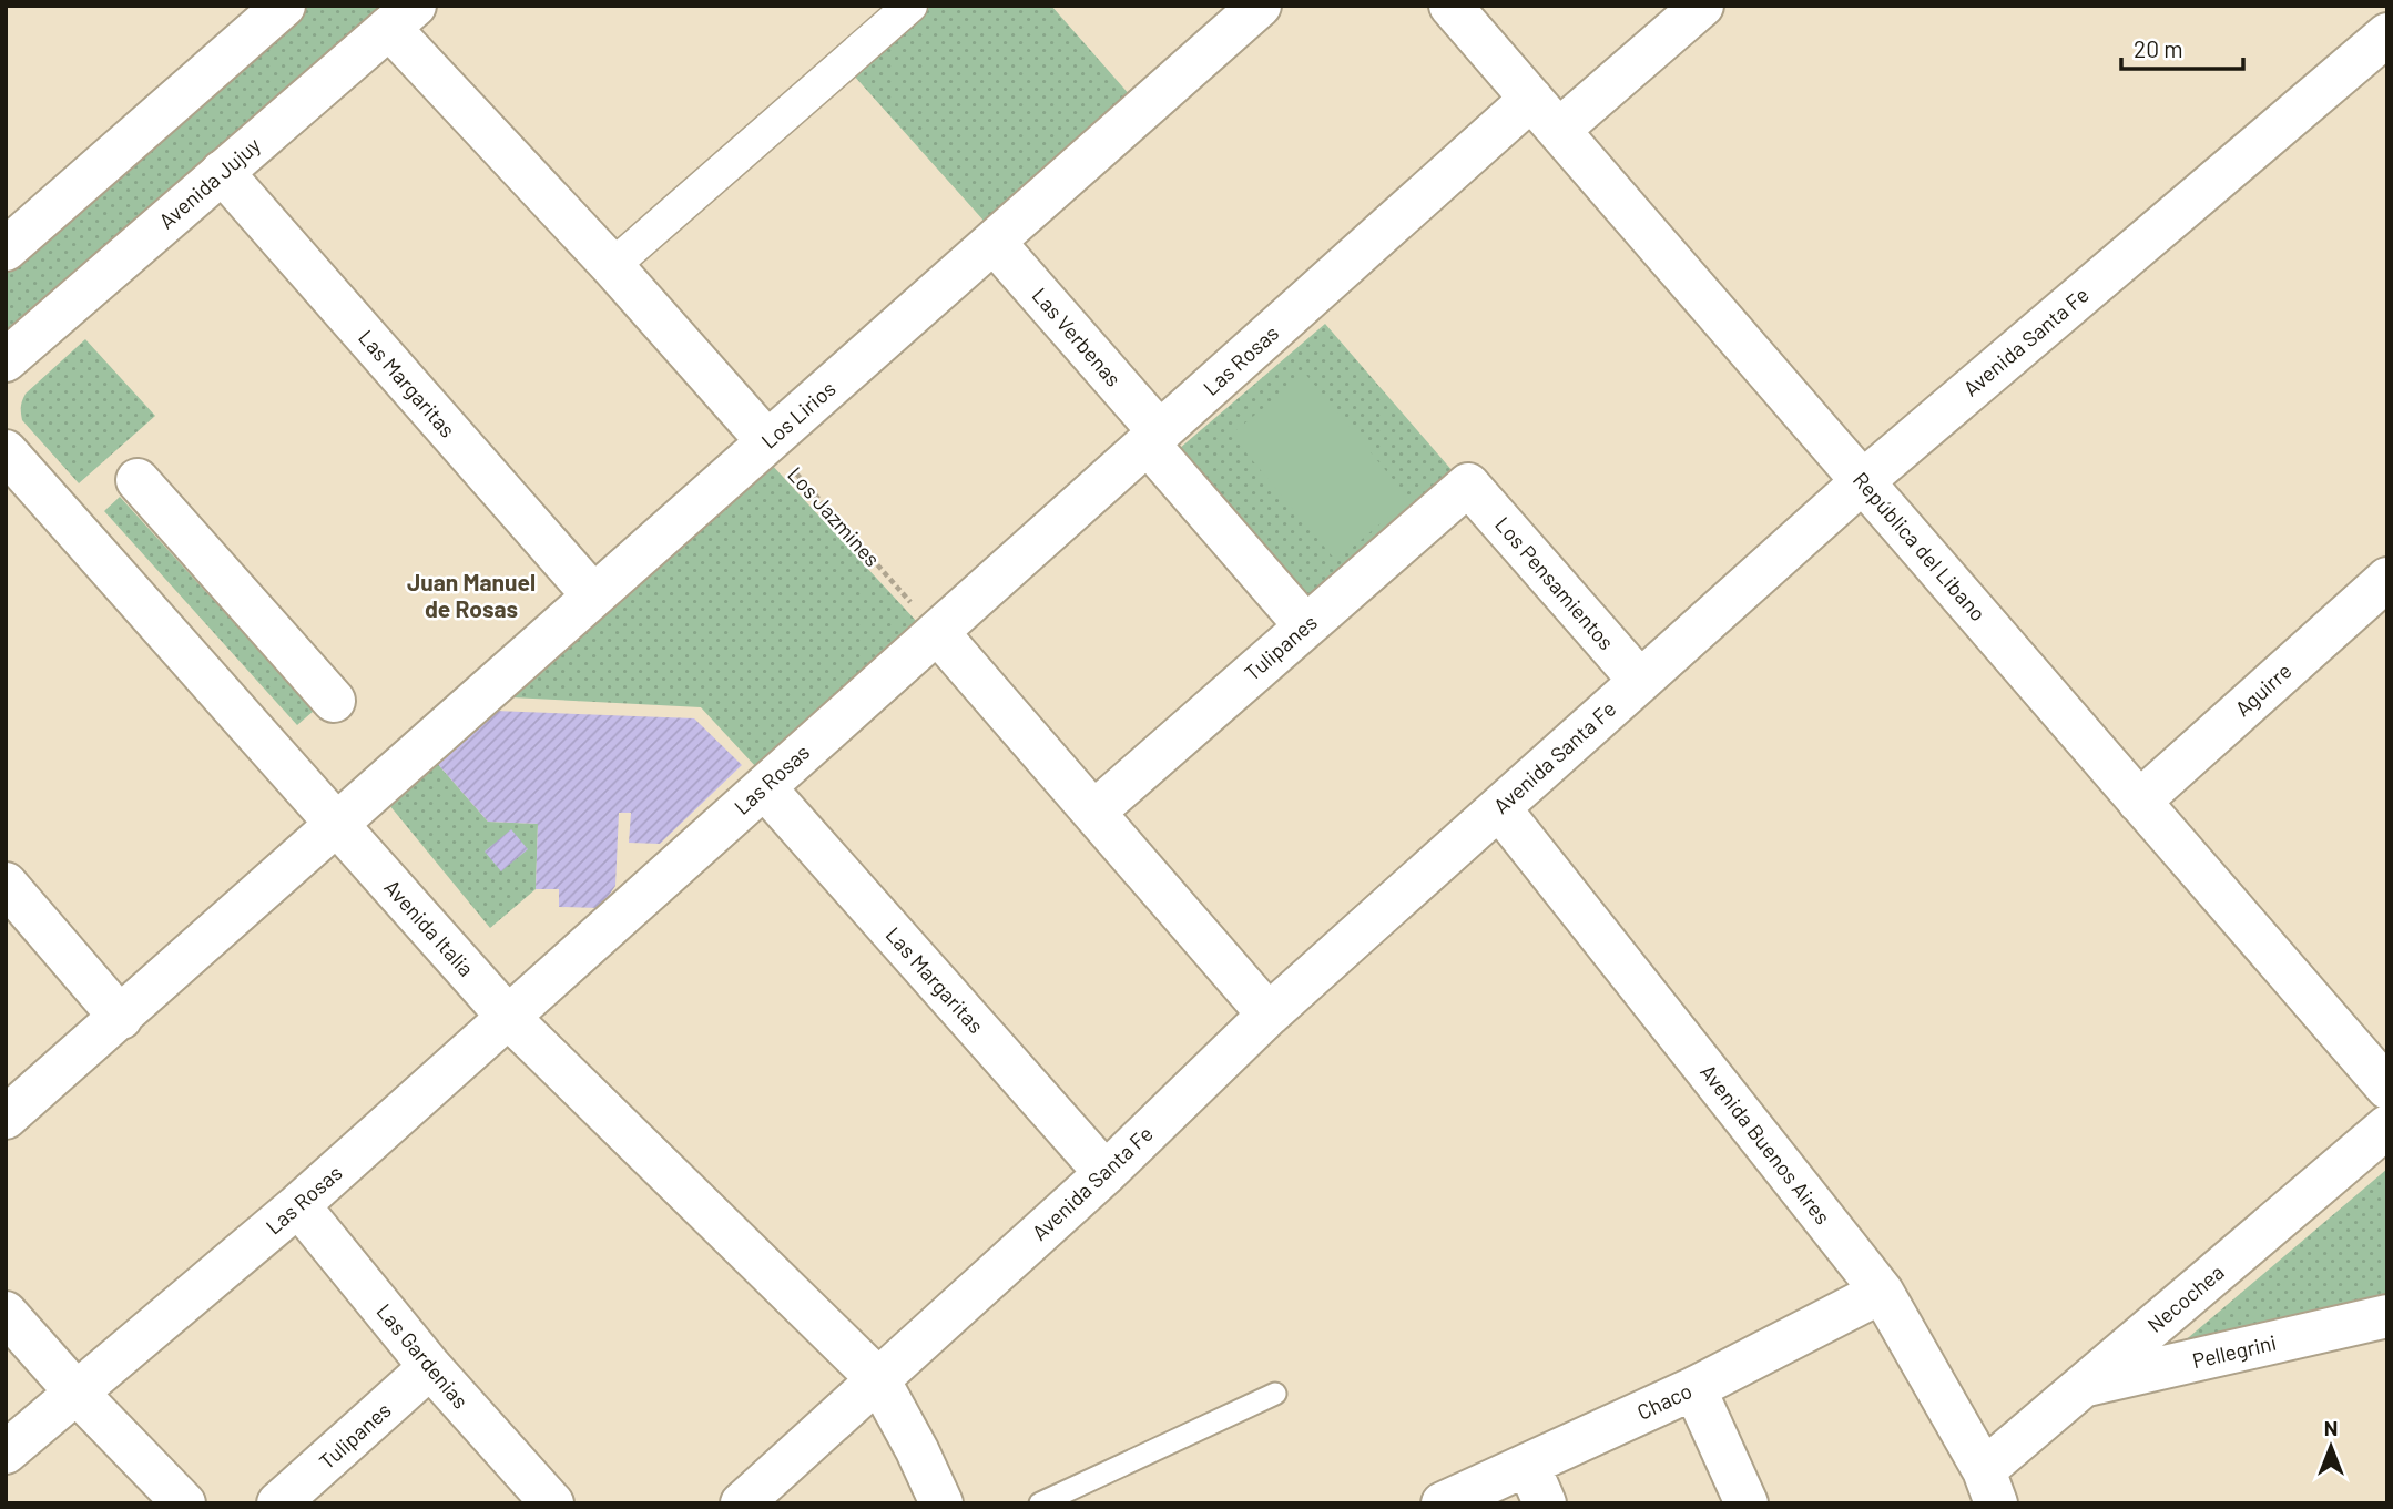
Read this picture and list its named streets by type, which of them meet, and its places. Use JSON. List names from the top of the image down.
{
  "streets": {
    "street": [
      "Avenida Jujuy",
      "Las Verbenas",
      "Avenida Santa Fe",
      "Las Rosas",
      "Las Margaritas",
      "Los Lirios",
      "República del Libano",
      "Los Pensamientos",
      "Tulipanes",
      "Aguirre",
      "Avenida Italia",
      "Avenida Buenos Aires",
      "Necochea",
      "Pellegrini",
      "Las Gardenias",
      "Chaco"
    ],
    "path": ["Los Jazmines"]
  },
  "crossings": [
    ["Avenida Jujuy", "Las Margaritas"],
    ["Las Verbenas", "Las Rosas"],
    ["Las Verbenas", "Los Lirios"],
    ["Las Verbenas", "Tulipanes"],
    ["Avenida Santa Fe", "Las Margaritas"],
    ["Avenida Santa Fe", "República del Libano"],
    ["Avenida Santa Fe", "Los Pensamientos"],
    ["Avenida Santa Fe", "Avenida Italia"],
    ["Avenida Santa Fe", "Avenida Buenos Aires"],
    ["Las Rosas", "Las Margaritas"],
    ["Las Rosas", "Los Jazmines"],
    ["Las Rosas", "República del Libano"],
    ["Las Rosas", "Avenida Italia"],
    ["Las Rosas", "Las Gardenias"],
    ["Las Margaritas", "Los Lirios"],
    ["Los Lirios", "Los Jazmines"],
    ["Los Lirios", "Avenida Italia"],
    ["República del Libano", "Aguirre"],
    ["Los Pensamientos", "Tulipanes"],
    ["Tulipanes", "Las Gardenias"],
    ["Avenida Buenos Aires", "Necochea"],
    ["Avenida Buenos Aires", "Chaco"],
    ["Necochea", "Pellegrini"]
  ],
  "districts": ["Juan Manuel de Rosas"],
  "scale_bar": "20 m",
  "north": "top"
}
